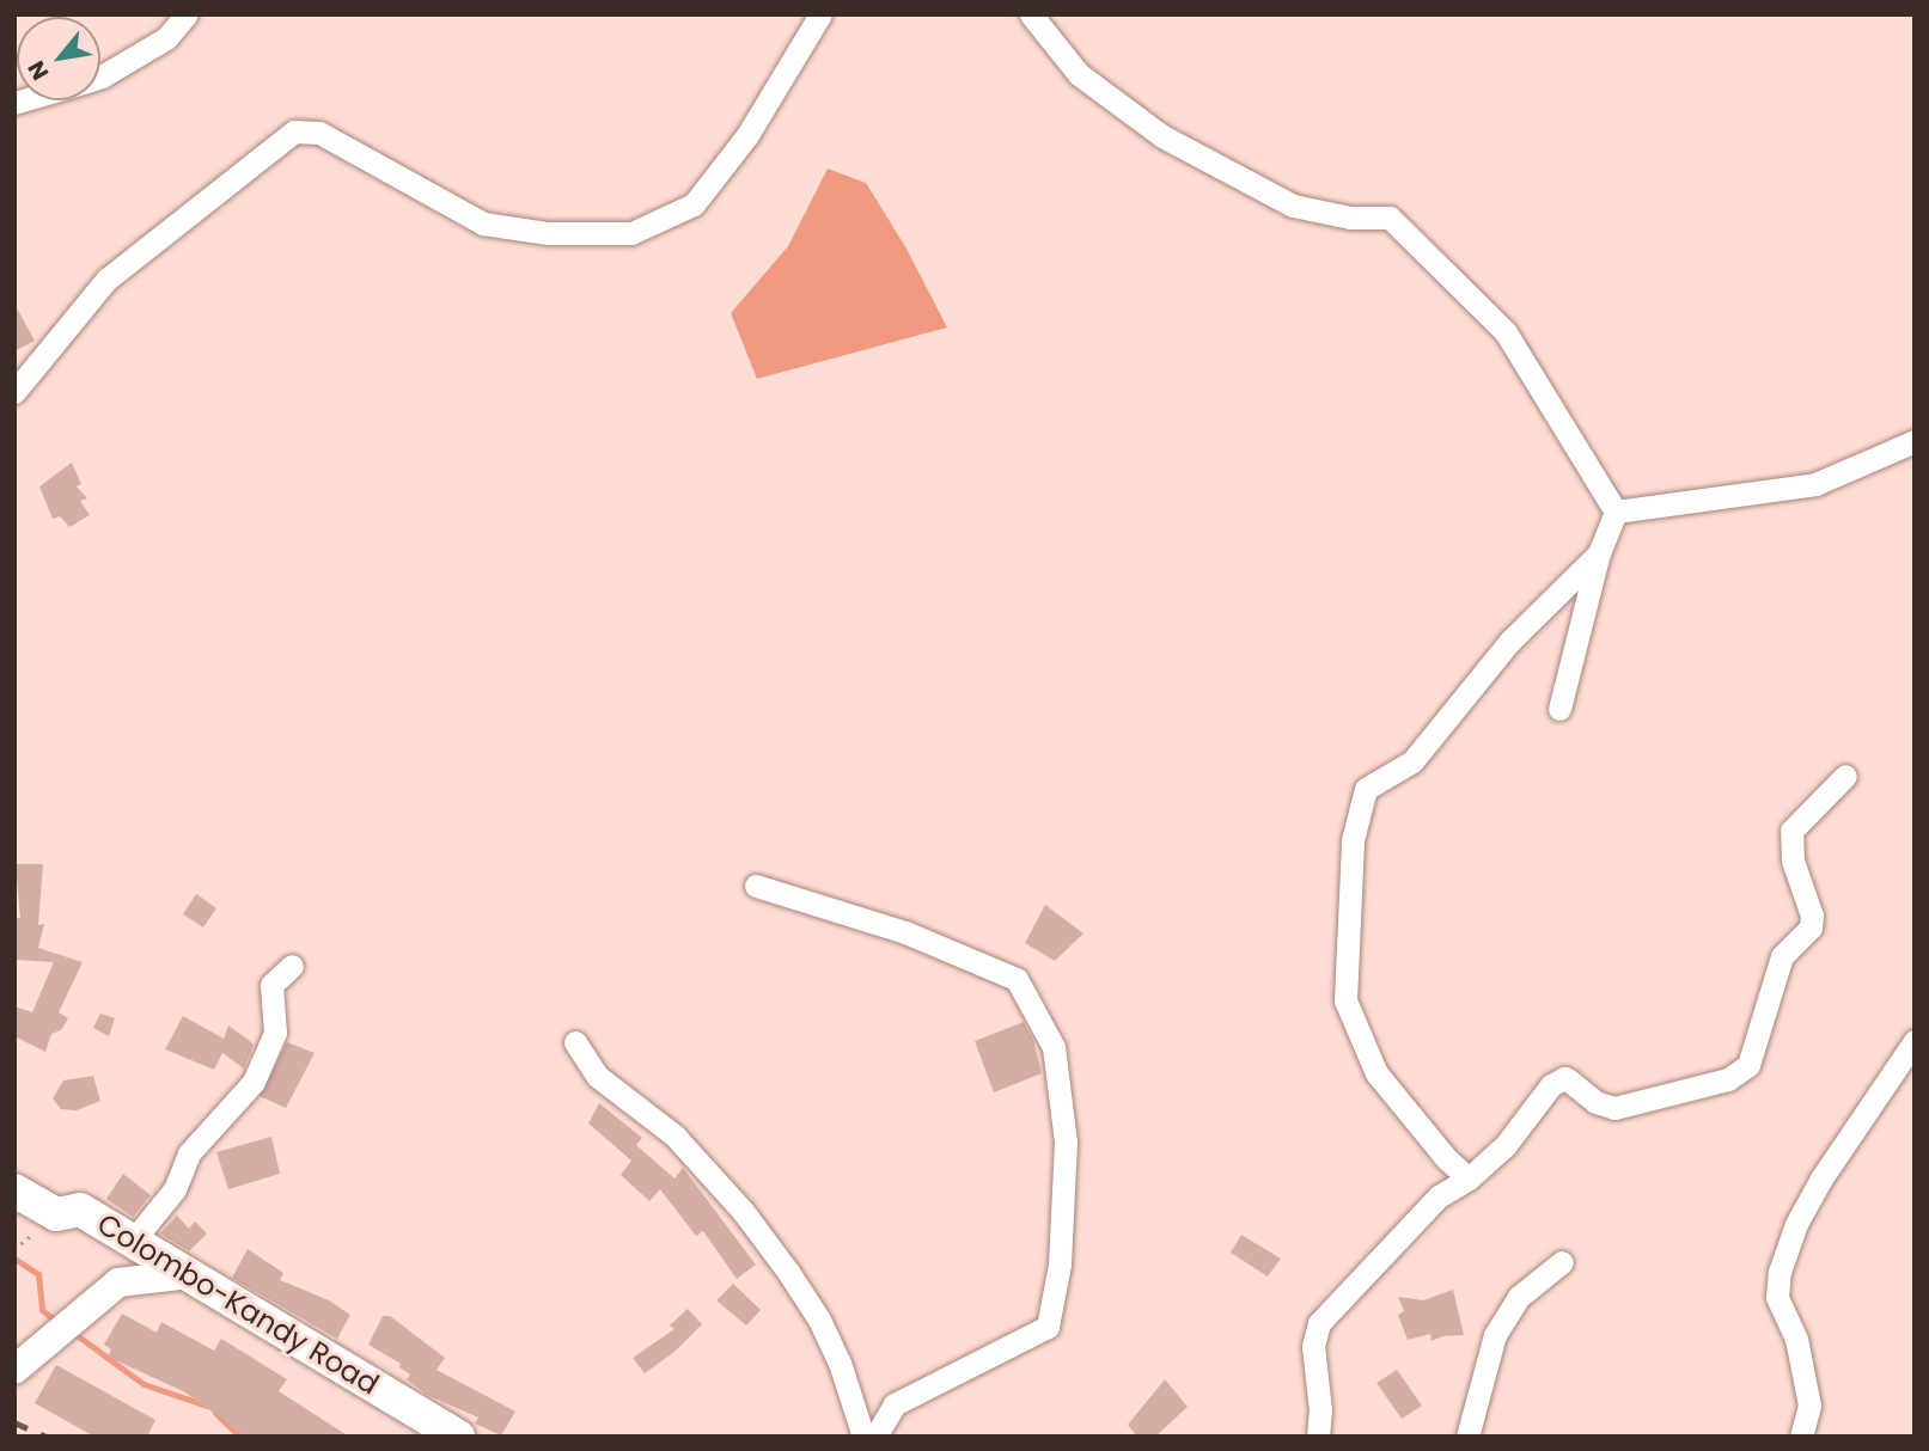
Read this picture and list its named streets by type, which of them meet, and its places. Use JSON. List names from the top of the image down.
{
  "streets": {
    "highway": ["Colombo-Kandy Road"]
  },
  "north": "bottom left"
}
